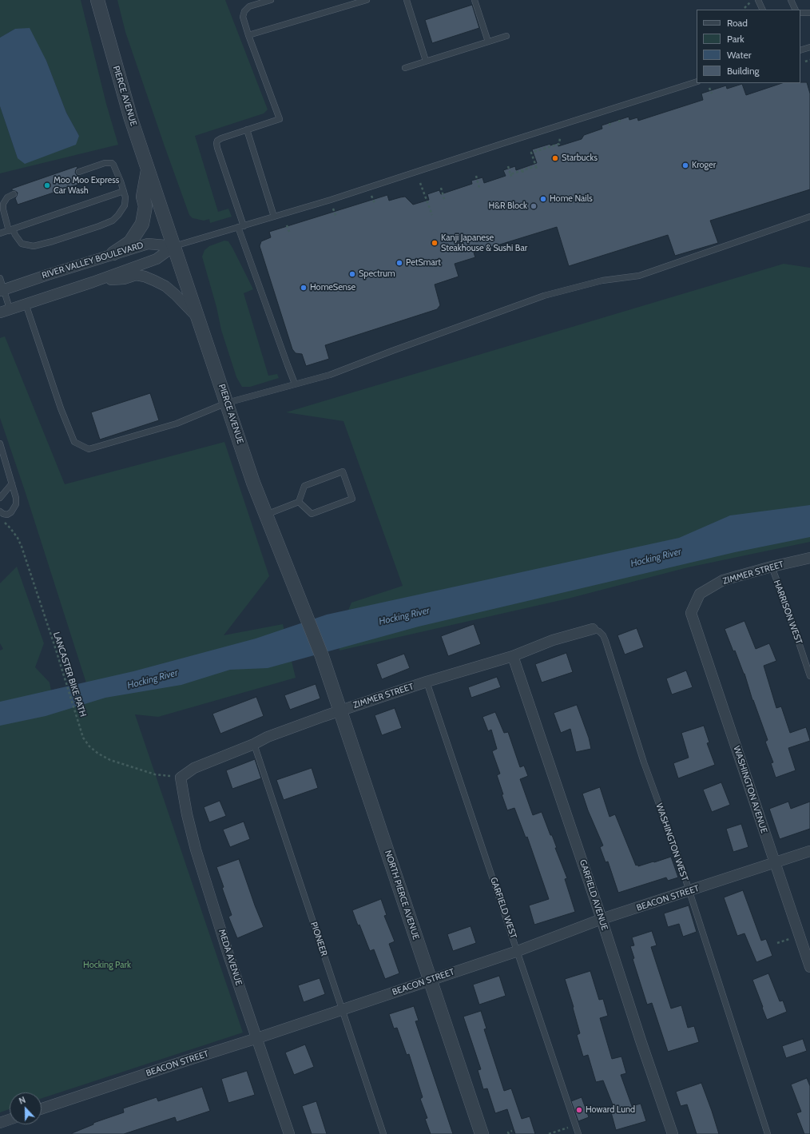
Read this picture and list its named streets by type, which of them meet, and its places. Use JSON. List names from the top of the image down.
{
  "streets": {
    "street": [
      "PIERCE AVENUE",
      "RIVER VALLEY BOULEVARD",
      "ZIMMER STREET",
      "WASHINGTON AVENUE",
      "NORTH PIERCE AVENUE",
      "GARFIELD AVENUE",
      "BEACON STREET",
      "MEDA AVENUE"
    ],
    "lane": [
      "HARRISON WEST",
      "WASHINGTON WEST",
      "GARFIELD WEST",
      "PIONEER"
    ],
    "path": ["LANCASTER BIKE PATH"]
  },
  "crossings": [
    ["PIERCE AVENUE", "RIVER VALLEY BOULEVARD"],
    ["PIERCE AVENUE", "NORTH PIERCE AVENUE"],
    ["ZIMMER STREET", "HARRISON WEST"],
    ["ZIMMER STREET", "LANCASTER BIKE PATH"],
    ["ZIMMER STREET", "WASHINGTON AVENUE"],
    ["ZIMMER STREET", "WASHINGTON WEST"],
    ["ZIMMER STREET", "NORTH PIERCE AVENUE"],
    ["ZIMMER STREET", "GARFIELD AVENUE"],
    ["ZIMMER STREET", "GARFIELD WEST"],
    ["ZIMMER STREET", "PIONEER"],
    ["ZIMMER STREET", "MEDA AVENUE"],
    ["LANCASTER BIKE PATH", "MEDA AVENUE"],
    ["WASHINGTON AVENUE", "BEACON STREET"],
    ["WASHINGTON WEST", "BEACON STREET"],
    ["NORTH PIERCE AVENUE", "BEACON STREET"],
    ["GARFIELD AVENUE", "BEACON STREET"],
    ["BEACON STREET", "GARFIELD WEST"],
    ["BEACON STREET", "PIONEER"],
    ["BEACON STREET", "MEDA AVENUE"]
  ],
  "water": ["Hocking River"],
  "parks": ["Hocking Park"],
  "places": [
    "Starbucks",
    "Kroger",
    "Moo Moo Express Car Wash",
    "Home Nails",
    "H&R Block",
    "Kanji Japanese Steakhouse & Sushi Bar",
    "PetSmart",
    "Spectrum",
    "HomeSense",
    "Howard Lund"
  ],
  "legend": [
    "Road",
    "Park",
    "Water",
    "Building"
  ],
  "north": "top"
}
